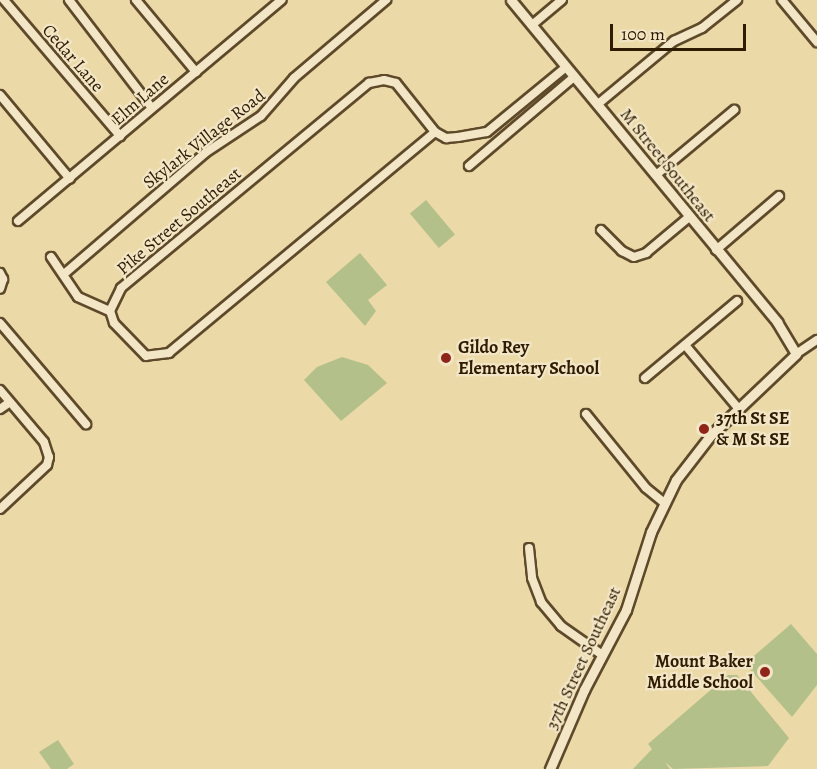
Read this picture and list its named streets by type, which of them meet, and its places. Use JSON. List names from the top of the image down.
{
  "streets": {
    "street": [
      "Cedar Lane",
      "Elm Lane",
      "Skylark Village Road",
      "M Street Southeast",
      "Pike Street Southeast",
      "37th Street Southeast"
    ]
  },
  "crossings": [
    ["Cedar Lane", "Elm Lane"],
    ["M Street Southeast", "37th Street Southeast"]
  ],
  "places": ["Gildo Rey Elementary School", "37th St SE & M St SE", "Mount Baker Middle School"],
  "scale_bar": "100 m"
}
